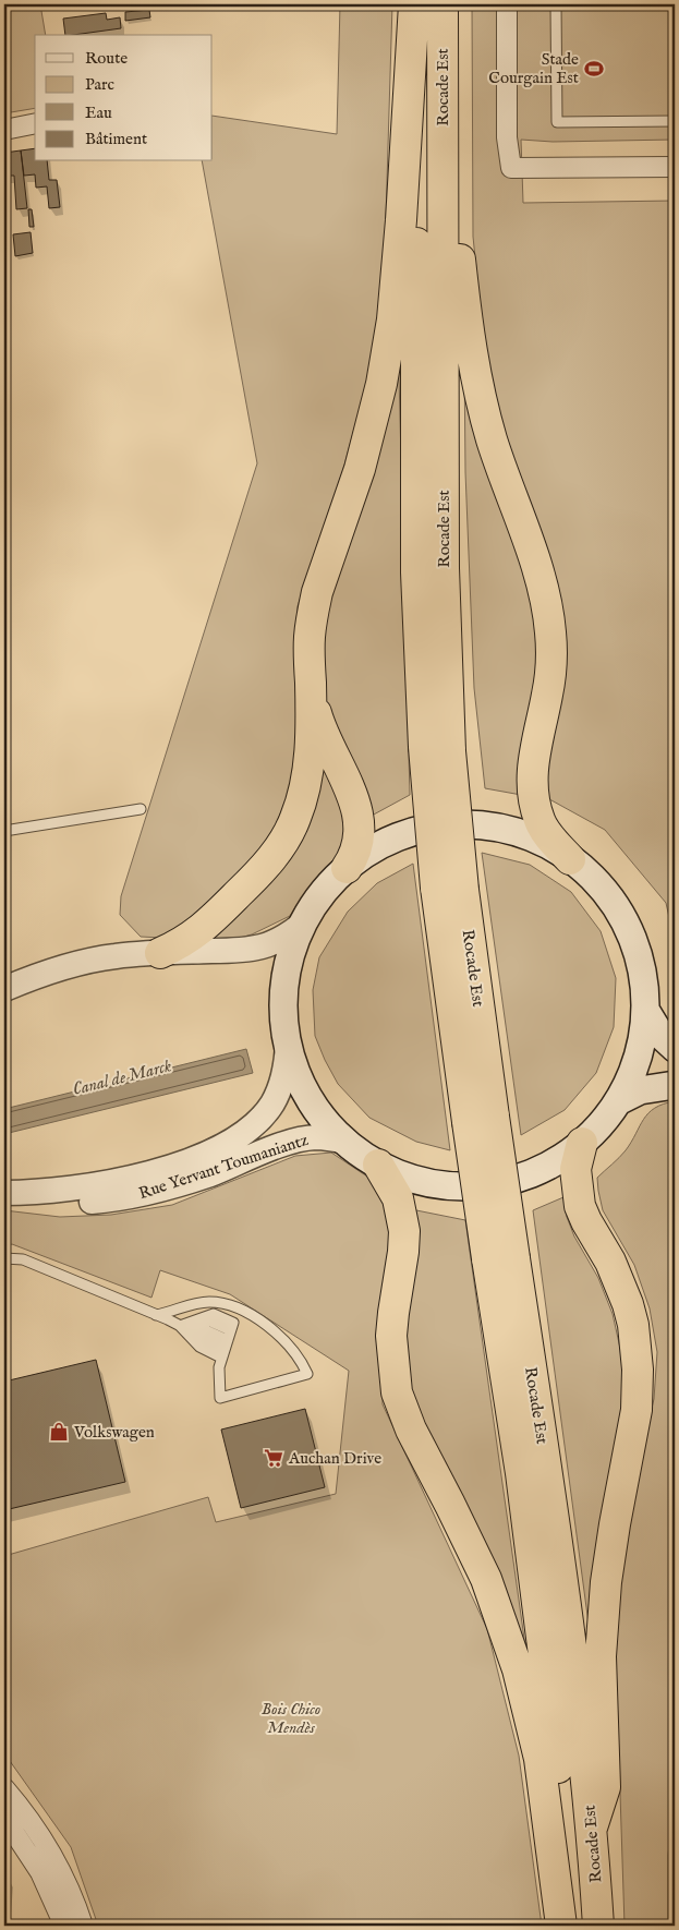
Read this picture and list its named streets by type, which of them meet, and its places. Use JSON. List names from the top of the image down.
{
  "streets": {
    "highway": ["Rocade Est"],
    "street": ["Rue Yervant Toumaniantz"]
  },
  "water": ["Canal de Marck"],
  "parks": ["Bois Chico Mendès"],
  "places": {
    "sports": ["Stade Courgain Est"],
    "shop": ["Volkswagen"],
    "supermarket": ["Auchan Drive"]
  },
  "legend": [
    "Route",
    "Parc",
    "Eau",
    "Bâtiment"
  ]
}
